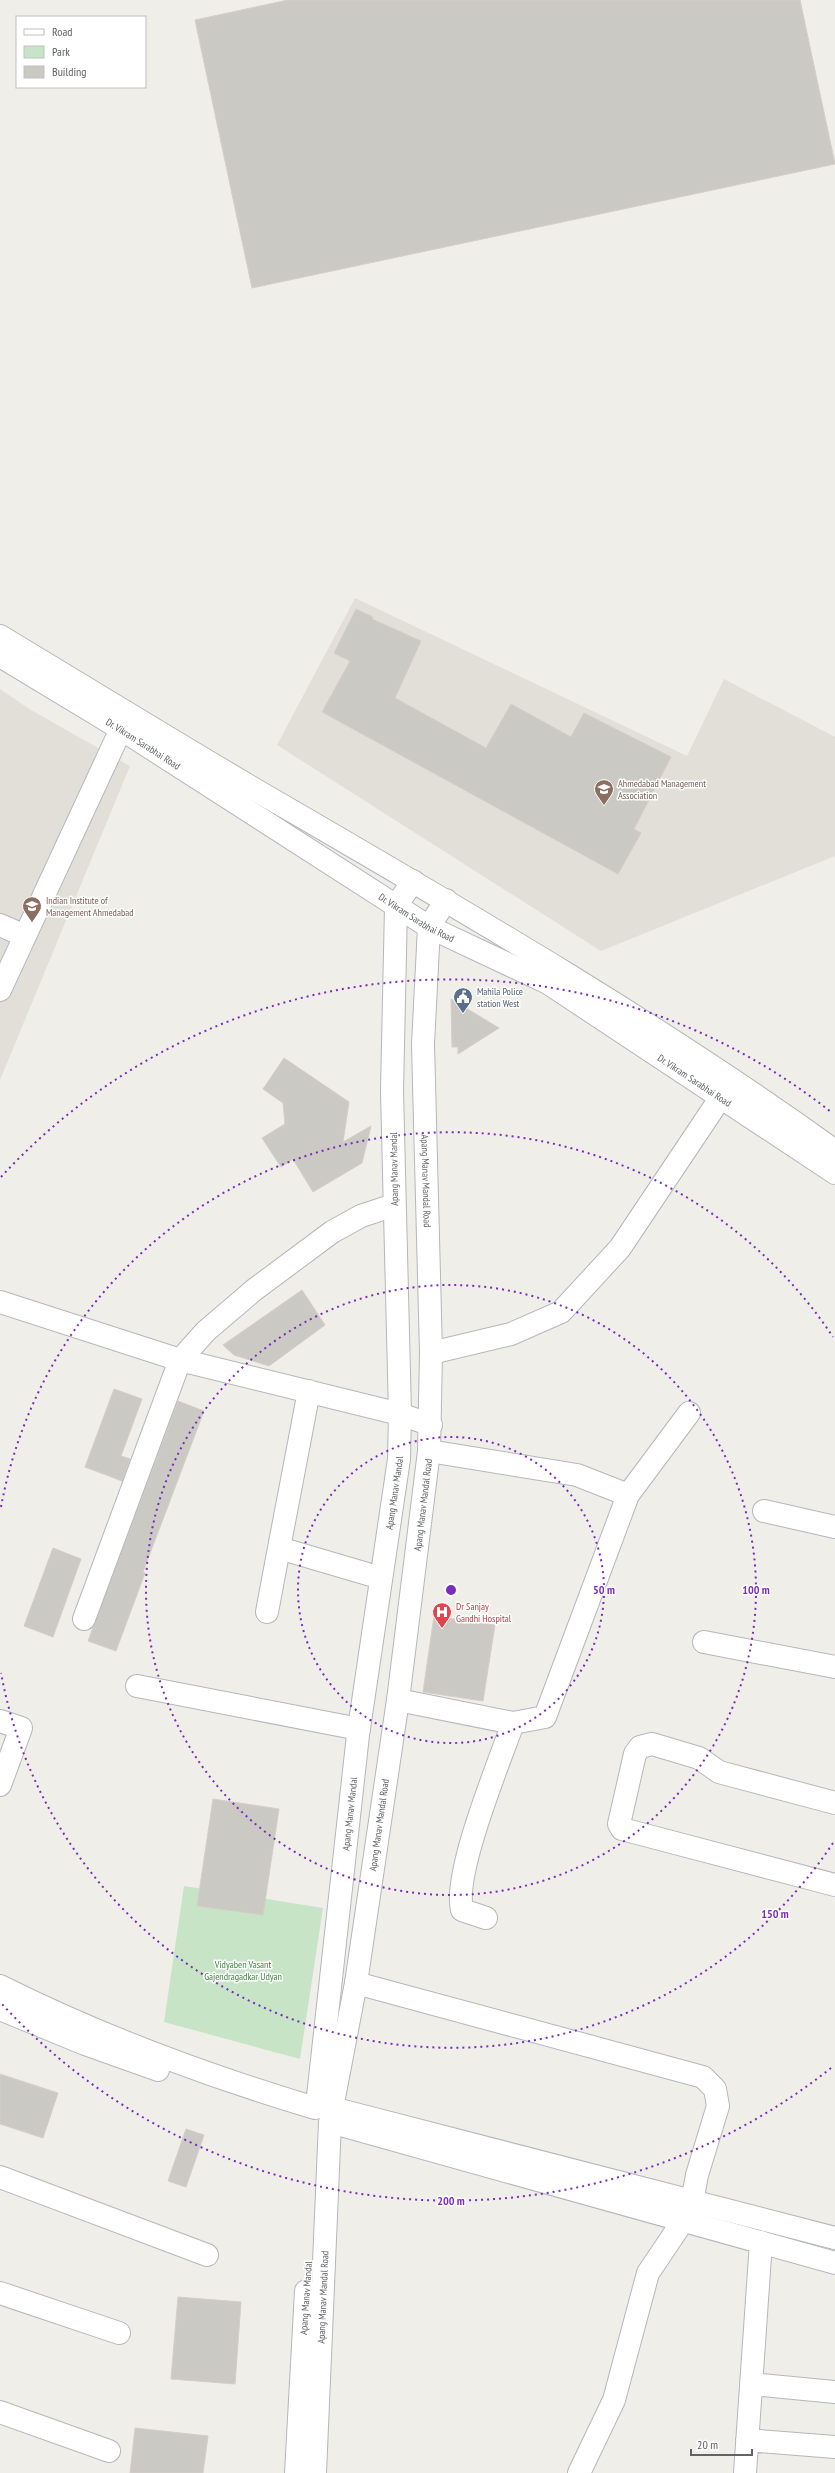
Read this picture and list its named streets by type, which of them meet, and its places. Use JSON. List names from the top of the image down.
{
  "streets": {
    "street": ["Dr. Vikram Sarabhai Road", "Apang Manav Mandal", "Apang Manav Mandal Road"]
  },
  "crossings": [
    ["Dr. Vikram Sarabhai Road", "Apang Manav Mandal"],
    ["Dr. Vikram Sarabhai Road", "Apang Manav Mandal Road"],
    ["Apang Manav Mandal", "Apang Manav Mandal Road"]
  ],
  "parks": ["Vidyaben Vasant Gajendragadkar Udyan"],
  "places": {
    "school or university": ["Ahmedabad Management Association", "Indian Institute of Management Ahmedabad"],
    "public building": ["Mahila Police station West"],
    "hospital": ["Dr Sanjay Gandhi Hospital"]
  },
  "legend": ["Road", "Park", "Building"],
  "scale_bar": "20 m",
  "rings": [
    "50 m",
    "100 m",
    "150 m",
    "200 m"
  ]
}
